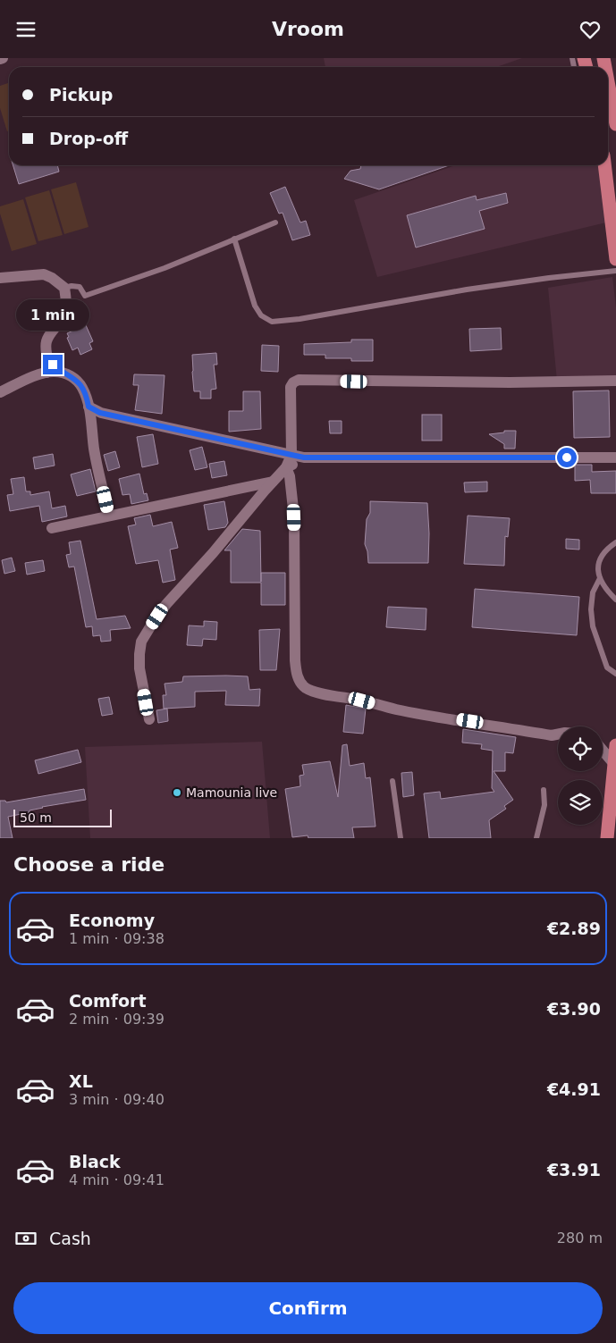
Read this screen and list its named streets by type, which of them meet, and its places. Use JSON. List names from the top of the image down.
{
  "places": ["Mamounia live"],
  "scale_bar": "50 m",
  "page": {
    "header": "Vroom",
    "banner": ["Pickup", "Drop-off"],
    "bubble": "1 min",
    "scale": "50 m",
    "heading": "Choose a ride",
    "list": [
      {
        "name": "Economy",
        "note": "1 min · 09:38",
        "value": "€2.89"
      },
      {
        "name": "Comfort",
        "note": "2 min · 09:39",
        "value": "€3.90"
      },
      {
        "name": "XL",
        "note": "3 min · 09:40",
        "value": "€4.91"
      },
      {
        "name": "Black",
        "note": "4 min · 09:41",
        "value": "€3.91"
      }
    ],
    "pay": ["Cash", "280 m"],
    "buttons": "Confirm"
  }
}
